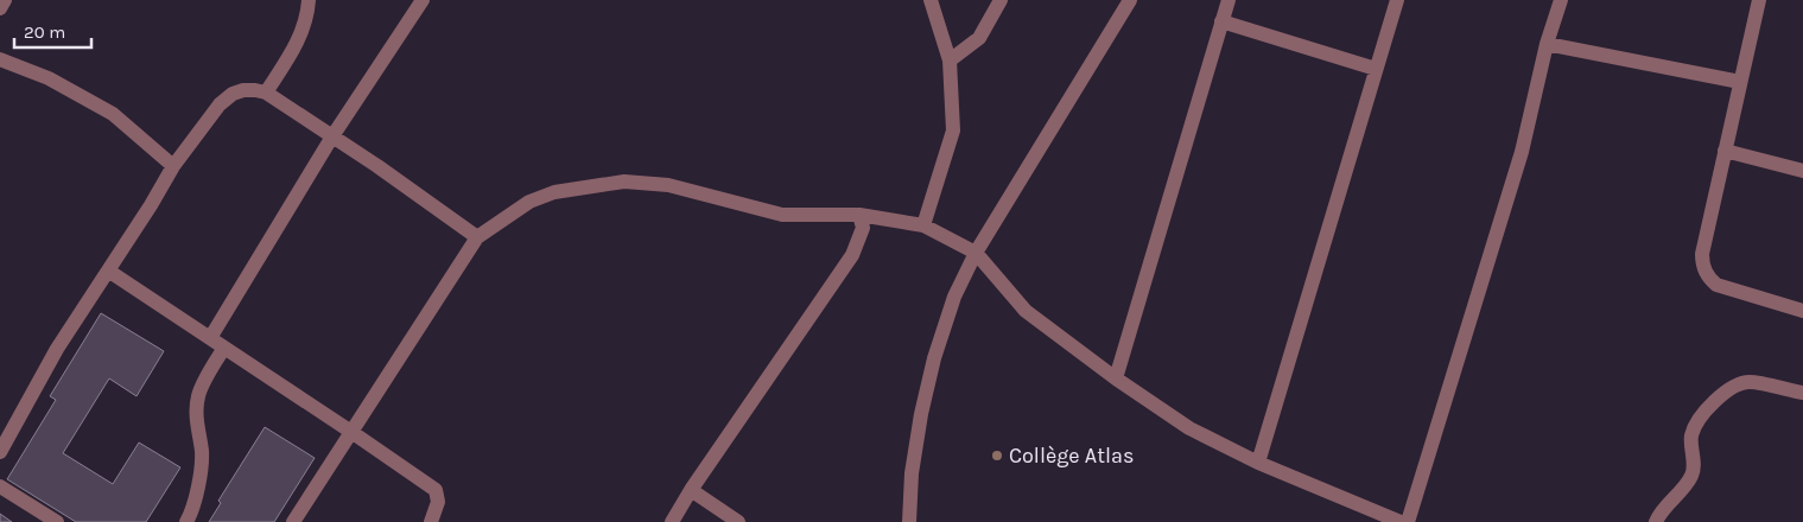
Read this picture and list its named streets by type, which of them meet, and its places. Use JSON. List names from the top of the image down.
{
  "places": ["Collège Atlas"],
  "scale_bar": "20 m"
}
